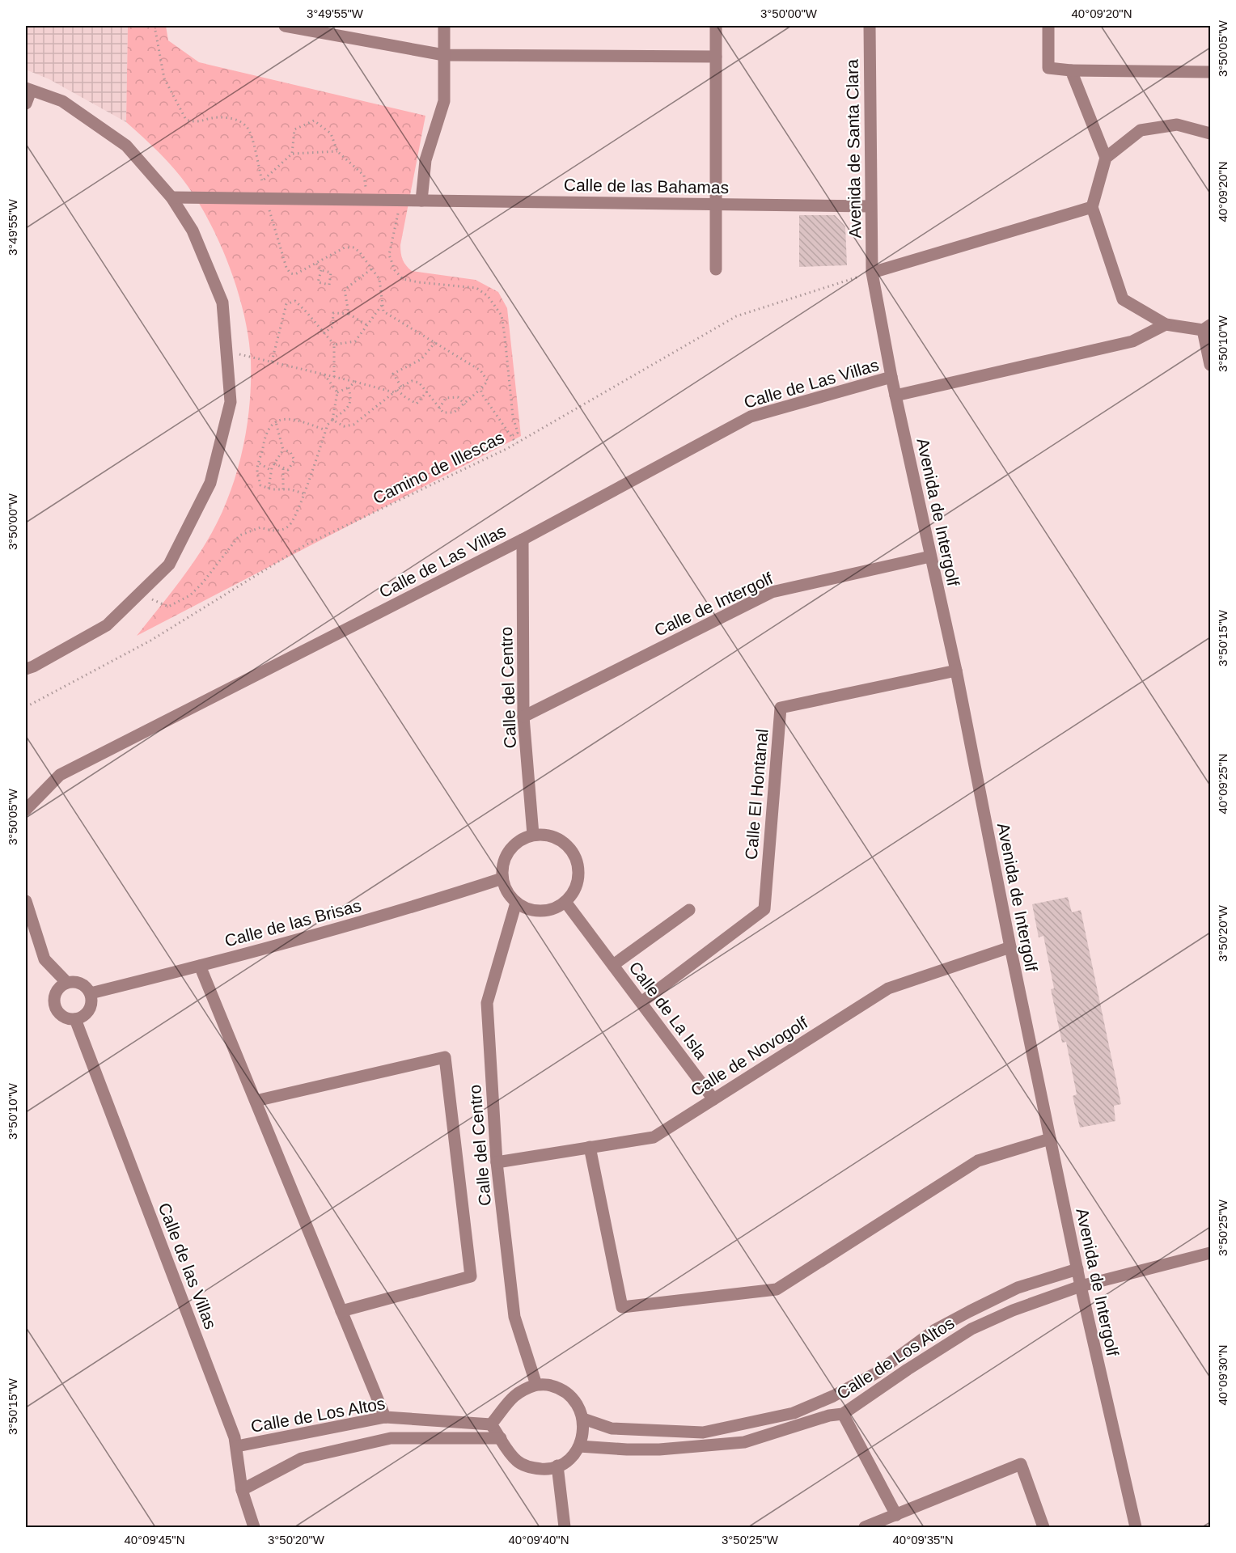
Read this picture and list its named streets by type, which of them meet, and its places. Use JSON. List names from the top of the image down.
{
  "streets": {
    "street": [
      "Avenida de Santa Clara",
      "Calle de las Bahamas",
      "Calle de Las Villas",
      "Avenida de Intergolf",
      "Calle de Intergolf",
      "Calle del Centro",
      "Calle El Hontanal",
      "Calle de las Brisas",
      "Calle de La Isla",
      "Calle de Novogolf",
      "Calle de las Villas",
      "Calle de Los Altos"
    ],
    "path": ["Camino de Illescas"]
  },
  "crossings": [
    ["Avenida de Santa Clara", "Calle de las Bahamas"],
    ["Avenida de Santa Clara", "Camino de Illescas"],
    ["Avenida de Santa Clara", "Avenida de Intergolf"],
    ["Calle de Las Villas", "Avenida de Intergolf"],
    ["Calle de Las Villas", "Calle del Centro"],
    ["Camino de Illescas", "Avenida de Intergolf"],
    ["Avenida de Intergolf", "Calle de Intergolf"],
    ["Avenida de Intergolf", "Calle El Hontanal"],
    ["Avenida de Intergolf", "Calle de Novogolf"],
    ["Avenida de Intergolf", "Calle de Los Altos"],
    ["Calle de Intergolf", "Calle del Centro"],
    ["Calle del Centro", "Calle de las Brisas"],
    ["Calle del Centro", "Calle de La Isla"],
    ["Calle del Centro", "Calle de Novogolf"],
    ["Calle del Centro", "Calle de Los Altos"],
    ["Calle El Hontanal", "Calle de La Isla"],
    ["Calle de las Brisas", "Calle de La Isla"],
    ["Calle de las Brisas", "Calle de las Villas"],
    ["Calle de La Isla", "Calle de Novogolf"],
    ["Calle de las Villas", "Calle de Los Altos"]
  ],
  "coordinates": [
    "3°49'55\"W",
    "3°50'00\"W",
    "40°09'20\"N",
    "3°50'05\"W",
    "3°50'10\"W",
    "3°50'15\"W",
    "40°09'25\"N",
    "3°50'20\"W",
    "3°50'25\"W",
    "40°09'30\"N",
    "40°09'45\"N",
    "40°09'40\"N",
    "40°09'35\"N"
  ]
}
